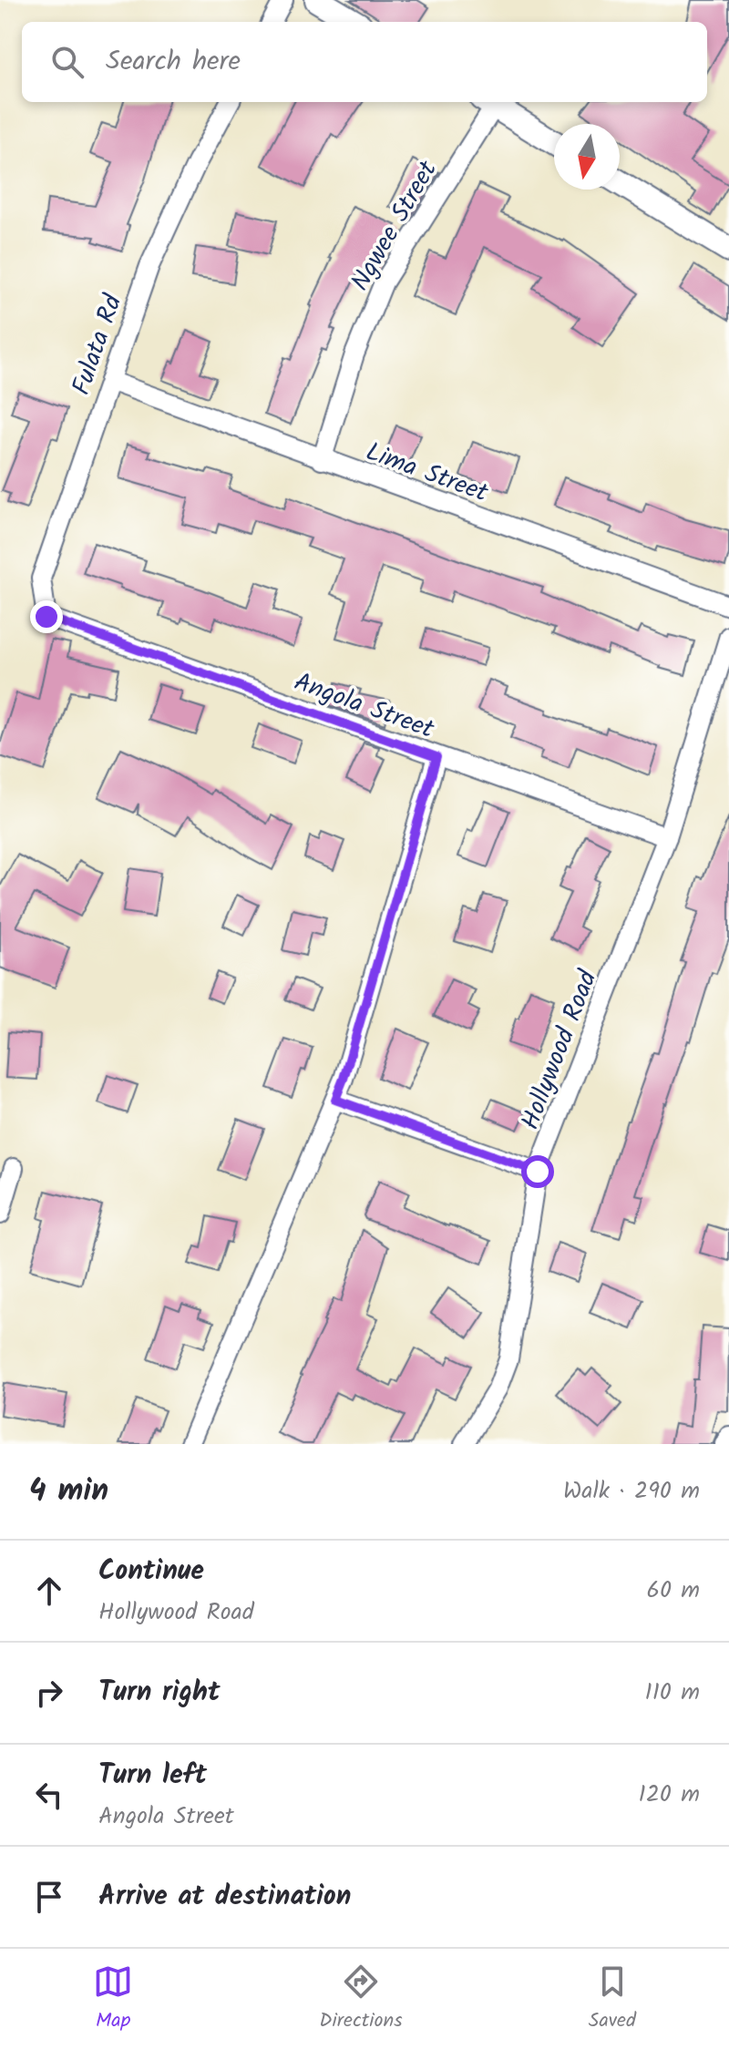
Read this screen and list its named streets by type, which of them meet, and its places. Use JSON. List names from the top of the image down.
{
  "streets": {
    "street": [
      "Ngwee Street",
      "Fulata Rd",
      "Lima Street",
      "Angola Street",
      "Hollywood Road"
    ]
  },
  "crossings": [
    ["Ngwee Street", "Lima Street"],
    ["Fulata Rd", "Lima Street"],
    ["Fulata Rd", "Angola Street"],
    ["Angola Street", "Hollywood Road"]
  ],
  "north": "bottom",
  "page": {
    "search": "Search here",
    "heading": ["4 min", "Walk · 290 m"],
    "list": [
      ["Continue", "Hollywood Road", "60 m"],
      ["Turn right", "110 m"],
      ["Turn left", "Angola Street", "120 m"],
      "Arrive at destination"
    ],
    "nav": ["Map", "Directions", "Saved"]
  }
}
